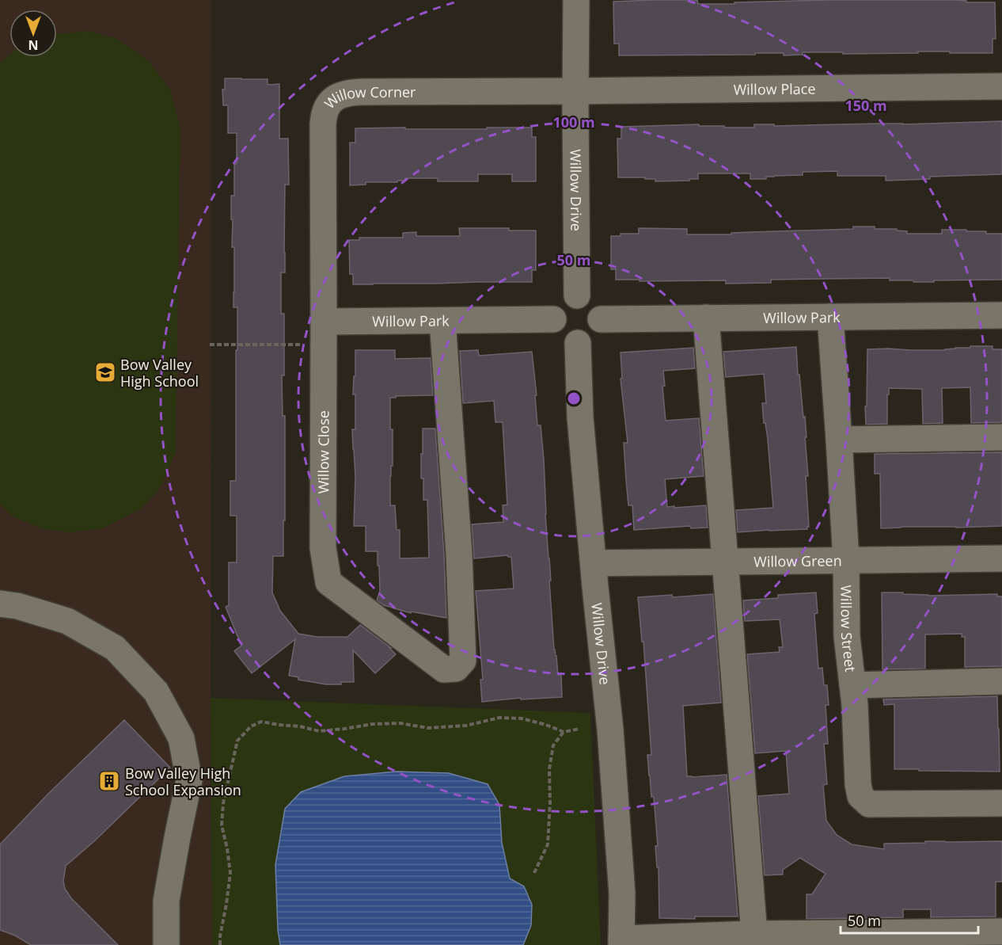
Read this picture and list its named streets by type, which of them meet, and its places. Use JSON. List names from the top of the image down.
{
  "streets": {
    "street": [
      "Willow Place",
      "Willow Corner",
      "Willow Drive",
      "Willow Park",
      "Willow Close",
      "Willow Green",
      "Willow Street"
    ]
  },
  "crossings": [
    ["Willow Place", "Willow Corner"],
    ["Willow Place", "Willow Drive"],
    ["Willow Corner", "Willow Drive"],
    ["Willow Corner", "Willow Park"],
    ["Willow Corner", "Willow Close"],
    ["Willow Drive", "Willow Park"],
    ["Willow Drive", "Willow Green"],
    ["Willow Park", "Willow Close"],
    ["Willow Park", "Willow Street"],
    ["Willow Green", "Willow Street"]
  ],
  "places": {
    "school or university": ["Bow Valley High School"],
    "building": ["Bow Valley High School Expansion"]
  },
  "scale_bar": "50 m",
  "north": "bottom",
  "rings": ["150 m", "100 m", "50 m"]
}
